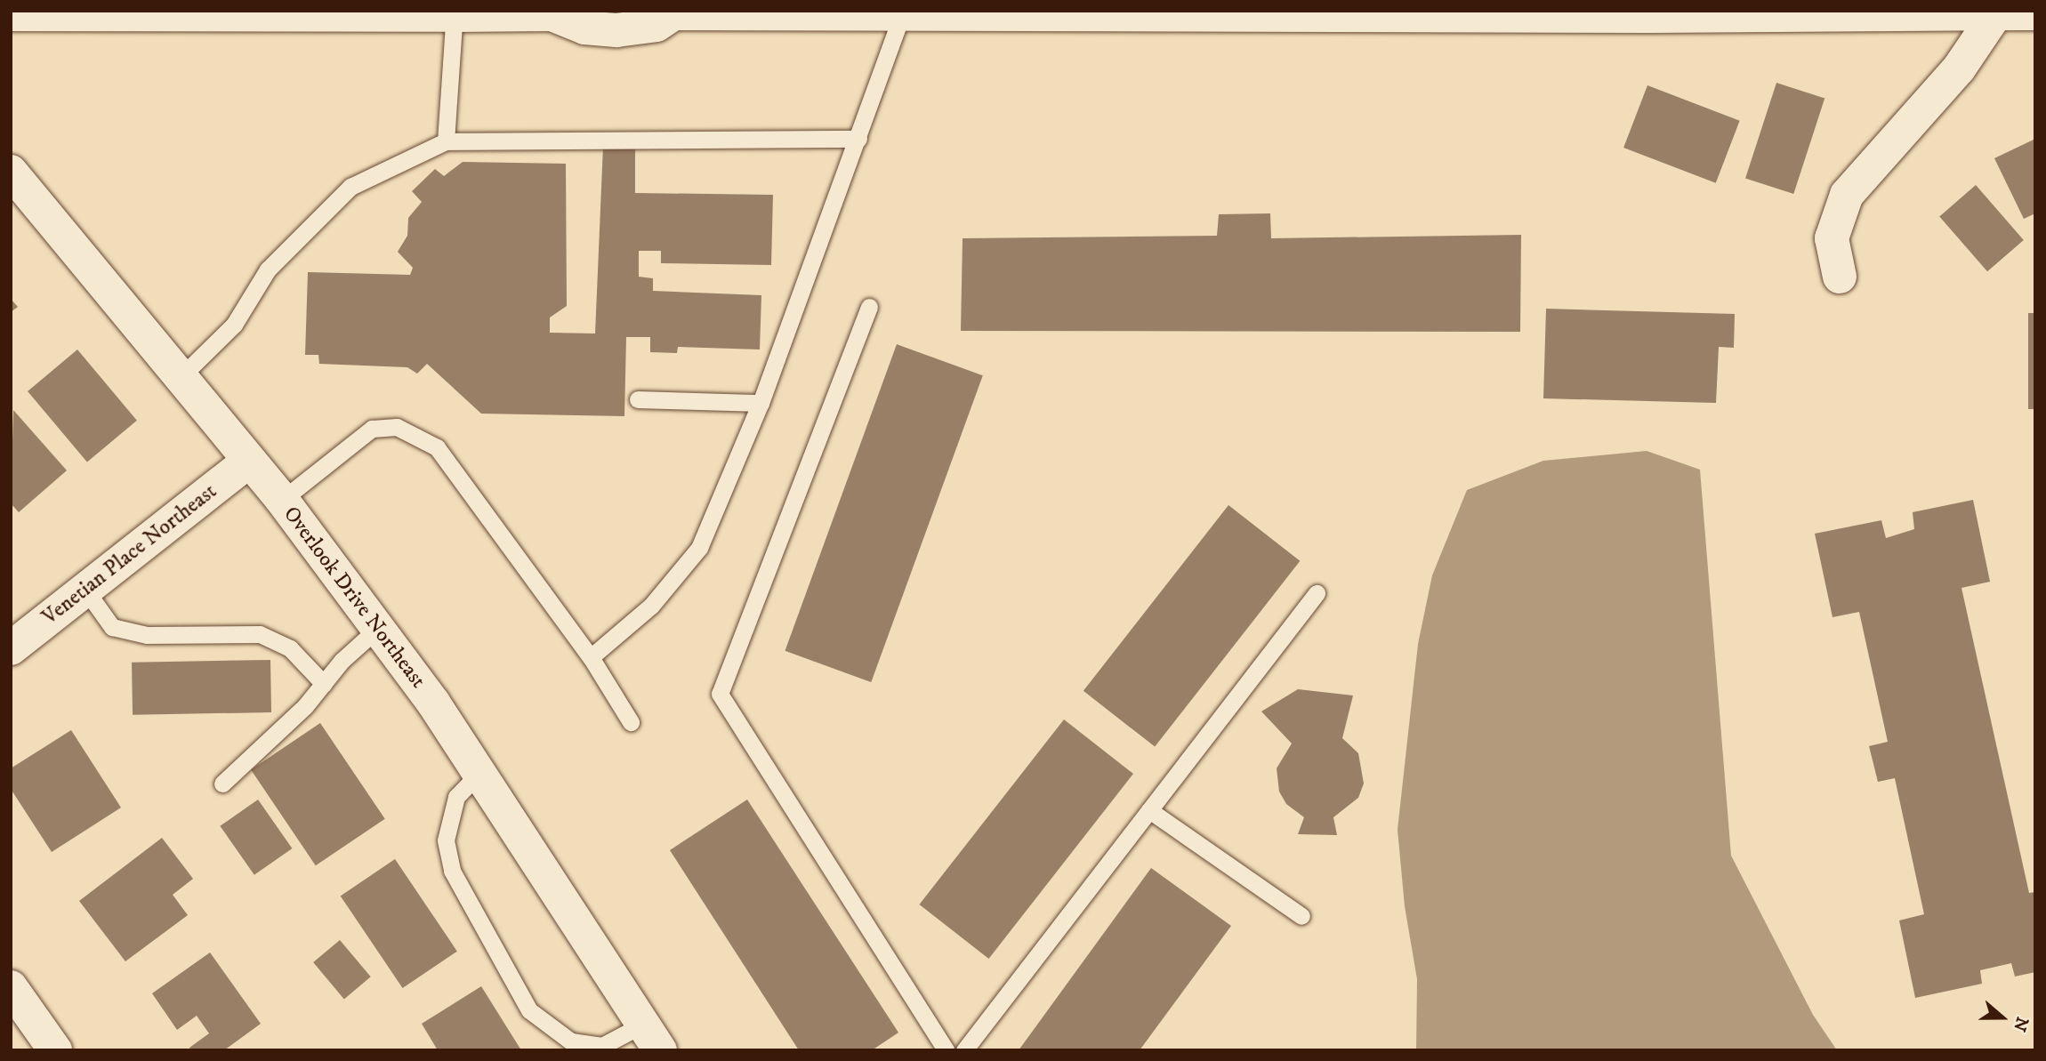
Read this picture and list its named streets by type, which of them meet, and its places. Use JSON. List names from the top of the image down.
{
  "streets": {
    "street": ["Venetian Place Northeast", "Overlook Drive Northeast"]
  },
  "crossings": [
    ["Venetian Place Northeast", "Overlook Drive Northeast"]
  ],
  "north": "right"
}
